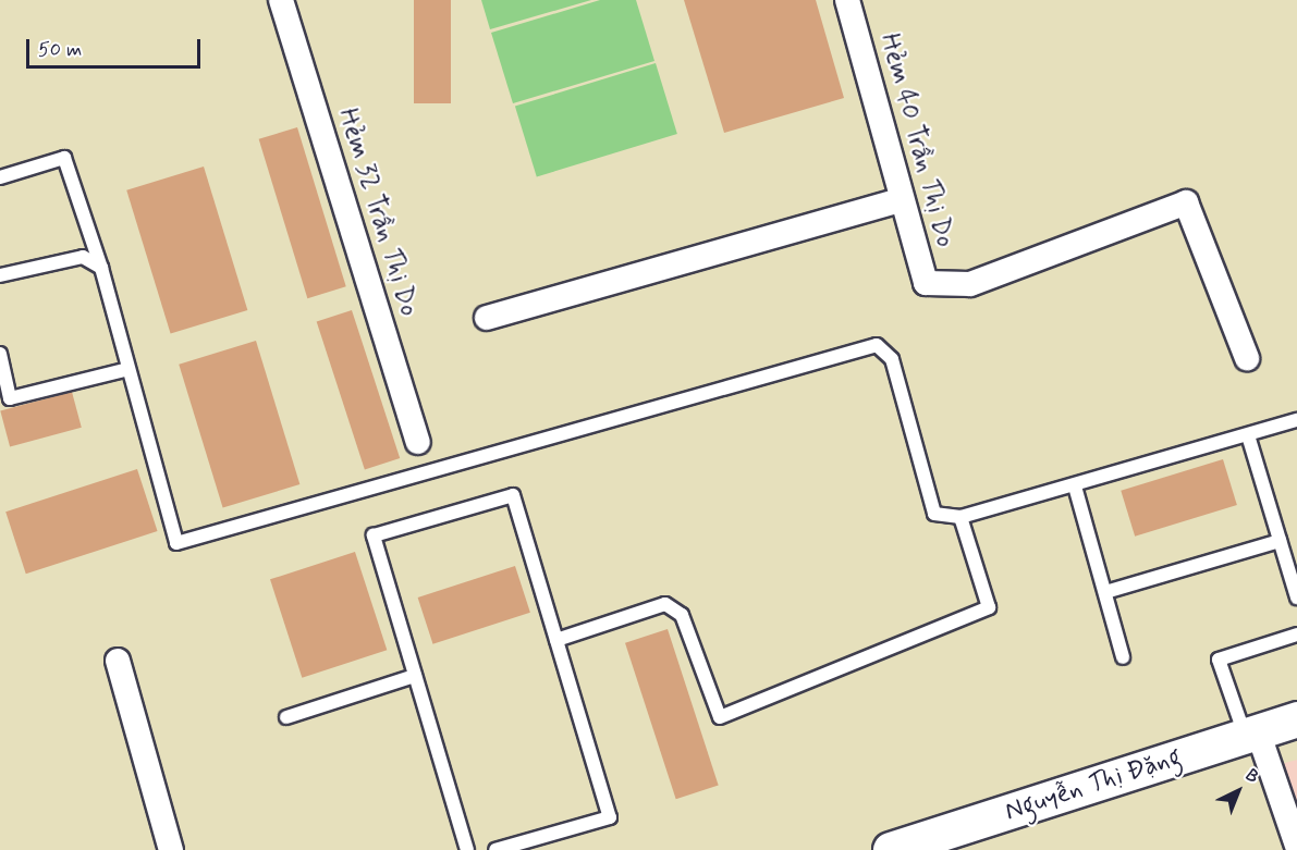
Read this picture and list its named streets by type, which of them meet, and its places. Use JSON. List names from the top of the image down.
{
  "streets": {
    "street": ["Hẻm 40 Trần Thị Do", "Hẻm 32 Trần Thị Do", "Nguyễn Thị Đặng"]
  },
  "scale_bar": "50 m",
  "north": "top right"
}
